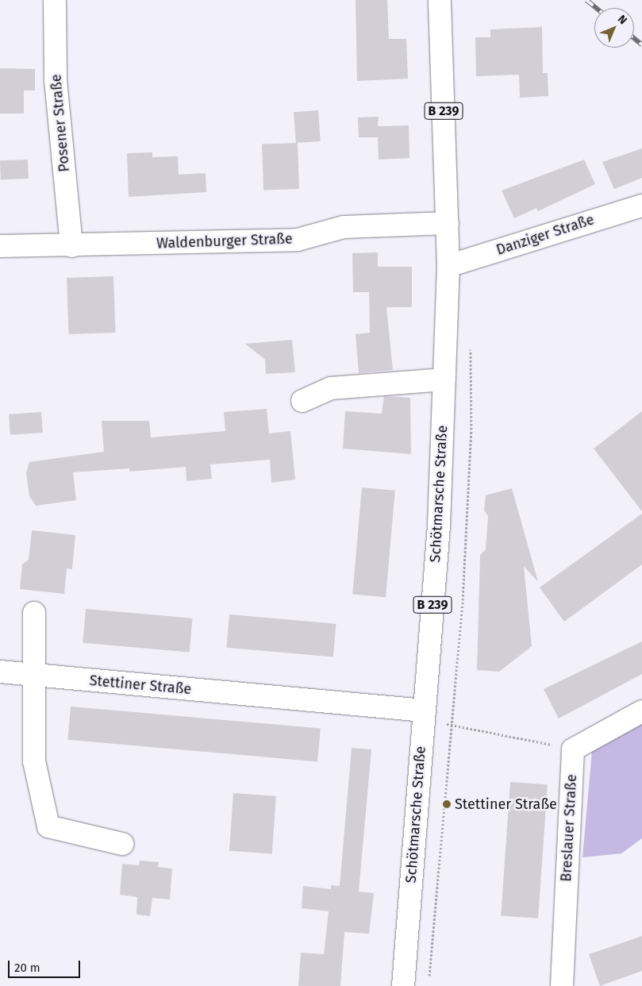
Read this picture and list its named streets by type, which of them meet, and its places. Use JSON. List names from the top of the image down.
{
  "streets": {
    "street": [
      "B 239",
      "Posener Straße",
      "Danziger Straße",
      "Waldenburger Straße",
      "Schötmarsche Straße",
      "Stettiner Straße",
      "Breslauer Straße"
    ]
  },
  "crossings": [
    ["Posener Straße", "Waldenburger Straße"],
    ["Danziger Straße", "Schötmarsche Straße"],
    ["Waldenburger Straße", "Schötmarsche Straße"],
    ["Schötmarsche Straße", "Stettiner Straße"]
  ],
  "places": ["Stettiner Straße"],
  "scale_bar": "20 m",
  "north": "top right"
}
